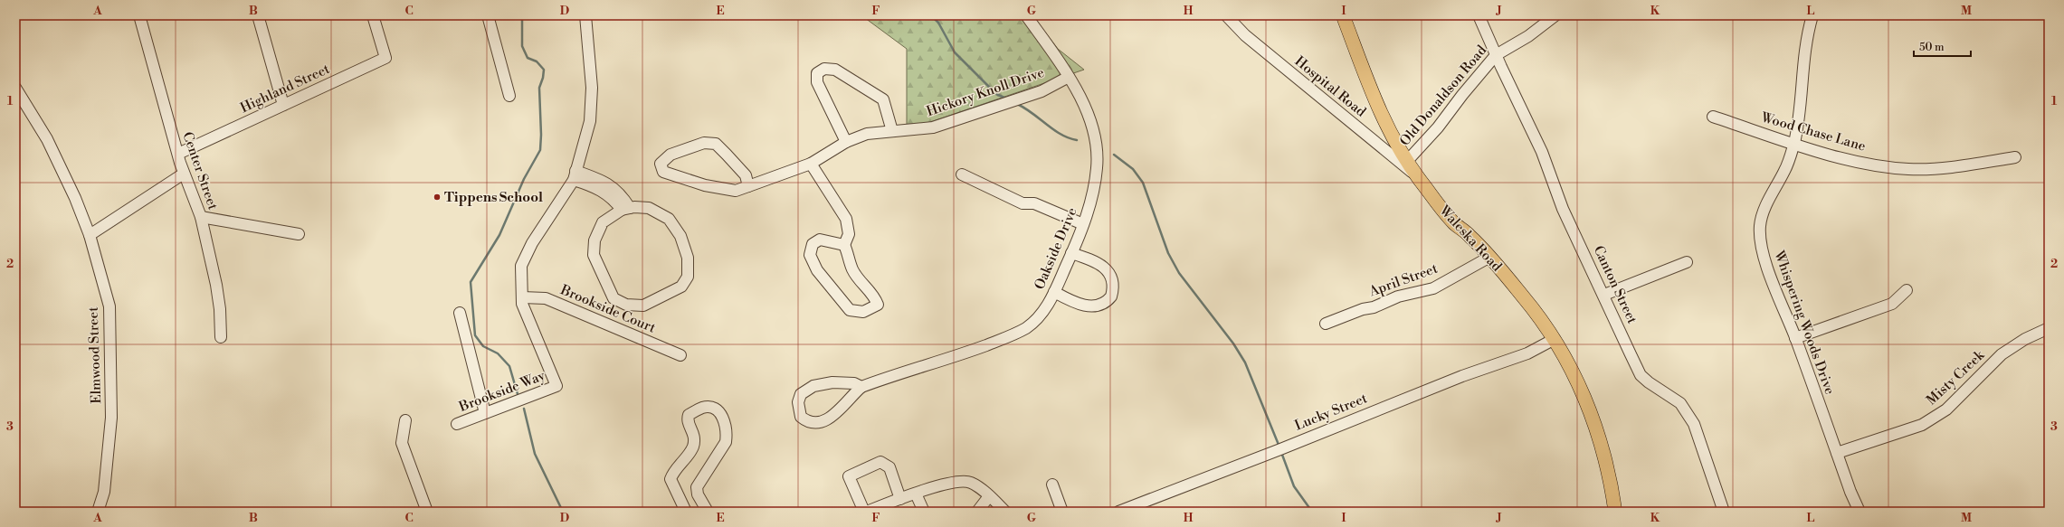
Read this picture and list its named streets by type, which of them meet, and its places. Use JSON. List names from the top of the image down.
{
  "streets": {
    "main road": ["Waleska Road"],
    "street": [
      "Hospital Road",
      "Highland Street",
      "Hickory Knoll Drive",
      "Old Donaldson Road",
      "Wood Chase Lane",
      "Center Street",
      "Oakside Drive",
      "April Street",
      "Canton Street",
      "Brookside Court",
      "Whispering Woods Drive",
      "Elmwood Street",
      "Misty Creek",
      "Brookside Way",
      "Lucky Street"
    ]
  },
  "crossings": [
    ["Hospital Road", "Waleska Road"],
    ["Highland Street", "Center Street"],
    ["Hickory Knoll Drive", "Oakside Drive"],
    ["Old Donaldson Road", "Waleska Road"],
    ["Old Donaldson Road", "Canton Street"],
    ["Wood Chase Lane", "Whispering Woods Drive"],
    ["Waleska Road", "April Street"],
    ["Waleska Road", "Lucky Street"],
    ["Brookside Court", "Brookside Way"],
    ["Whispering Woods Drive", "Misty Creek"]
  ],
  "places": ["Tippens School"],
  "scale_bar": "50 m",
  "grid": {
    "columns": [
      "A",
      "B",
      "C",
      "D",
      "E",
      "F",
      "G",
      "H",
      "I",
      "J",
      "K",
      "L",
      "M"
    ],
    "rows": ["1", "2", "3"]
  }
}
